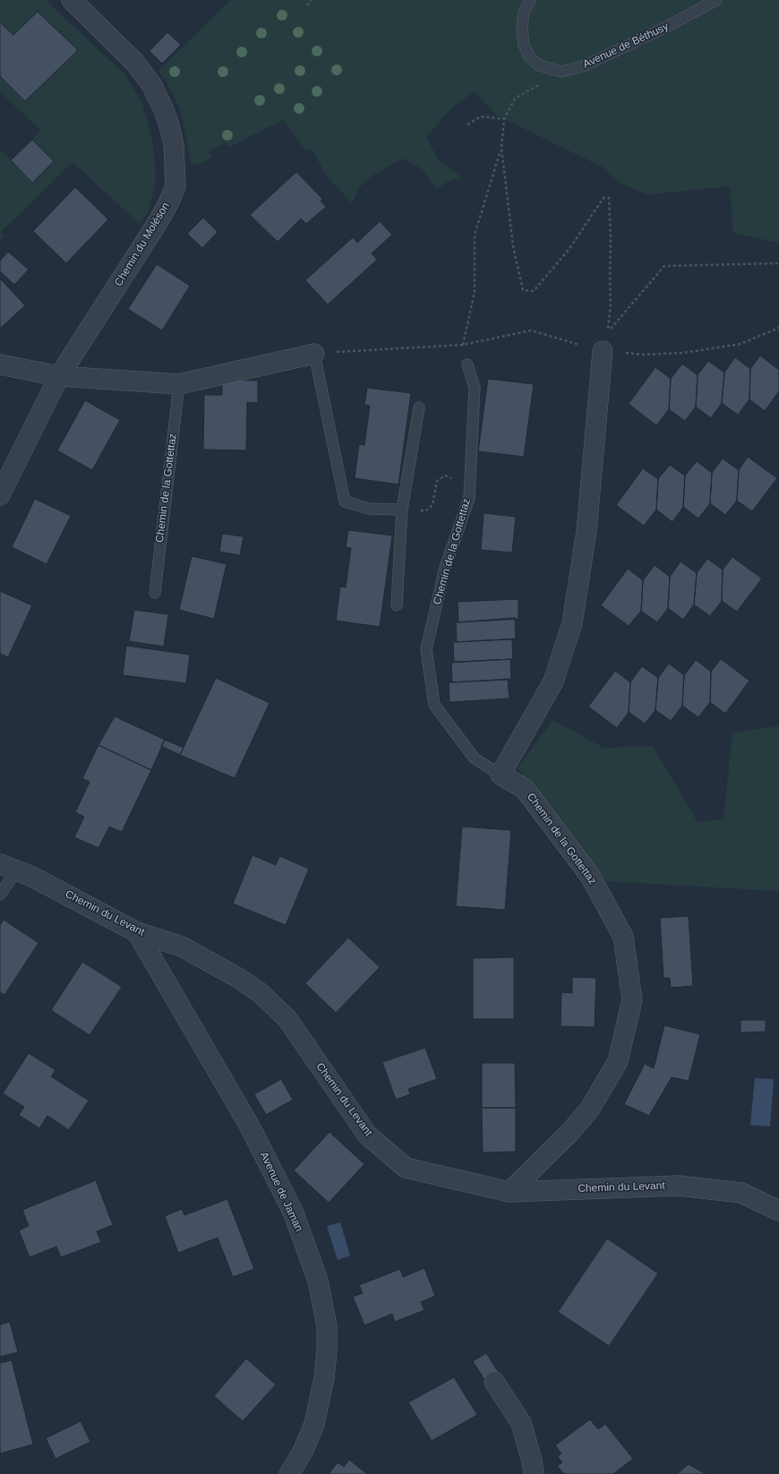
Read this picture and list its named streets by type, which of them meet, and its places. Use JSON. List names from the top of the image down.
{
  "streets": {
    "street": [
      "Chemin du Moléson",
      "Chemin de la Gottettaz",
      "Chemin du Levant",
      "Avenue de Jaman"
    ],
    "lane": ["Avenue de Béthusy"]
  },
  "crossings": [
    ["Chemin de la Gottettaz", "Chemin du Levant"],
    ["Chemin du Levant", "Avenue de Jaman"]
  ]
}
